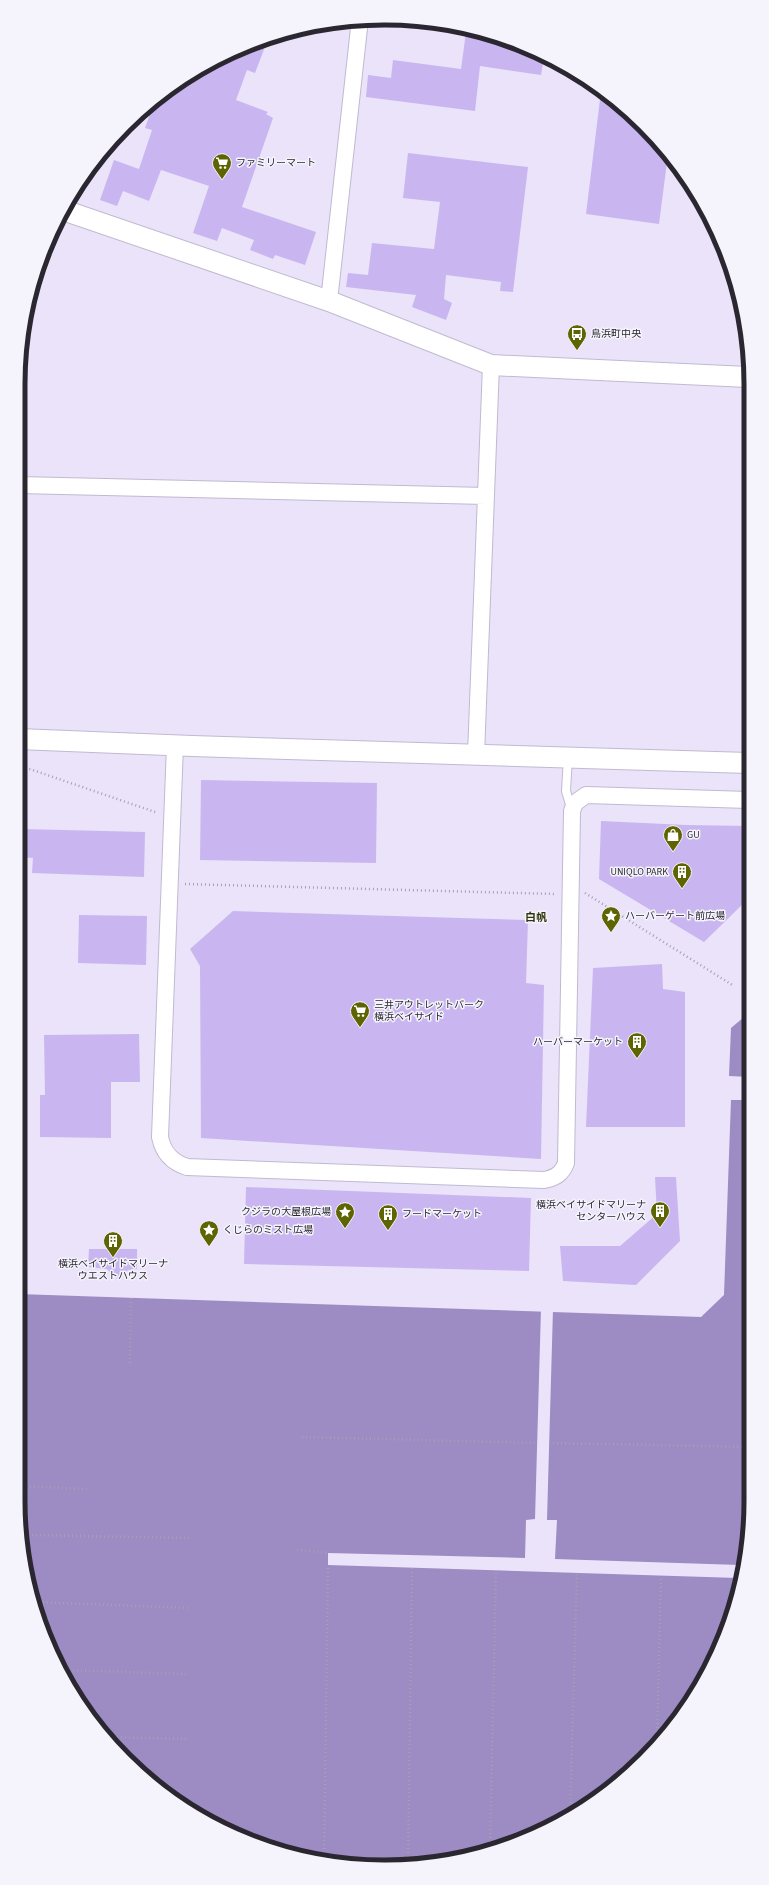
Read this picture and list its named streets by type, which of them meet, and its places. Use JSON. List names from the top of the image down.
{
  "districts": ["白帆"],
  "places": {
    "supermarket": ["ファミリーマート", "三井アウトレットパーク 横浜ベイサイド"],
    "bus stop": ["鳥浜町中央"],
    "shop": ["GU"],
    "building": [
      "UNIQLO PARK",
      "ハーバーマーケット",
      "横浜ベイサイドマリーナ センターハウス",
      "フードマーケット",
      "横浜ベイサイドマリーナ ウエストハウス"
    ],
    "place": ["ハーバーゲート前広場", "クジラの大屋根広場", "くじらのミスト広場"]
  }
}
